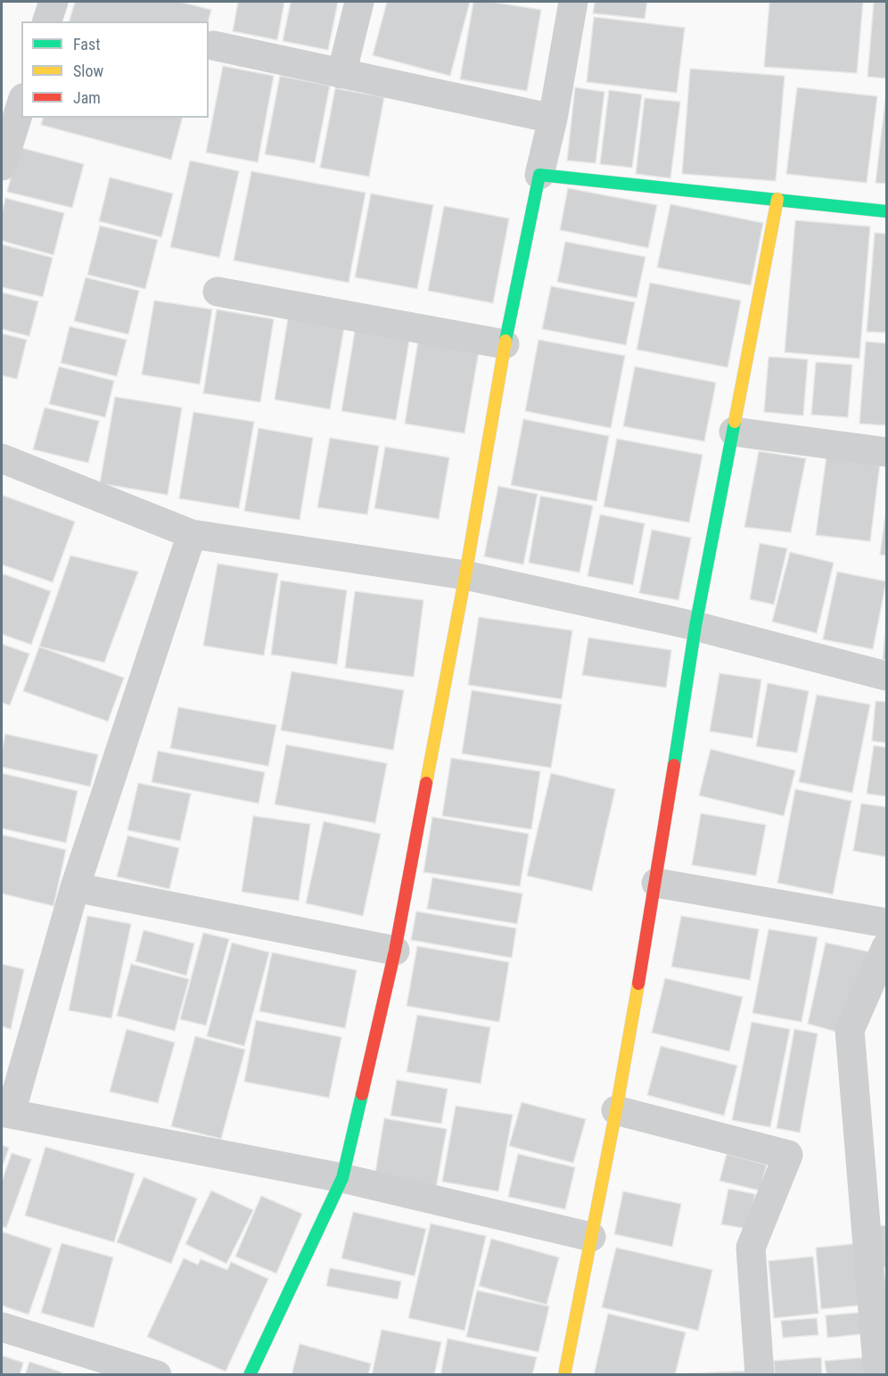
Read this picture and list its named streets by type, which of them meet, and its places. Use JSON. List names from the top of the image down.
{
  "legend": ["Fast", "Slow", "Jam"]
}
